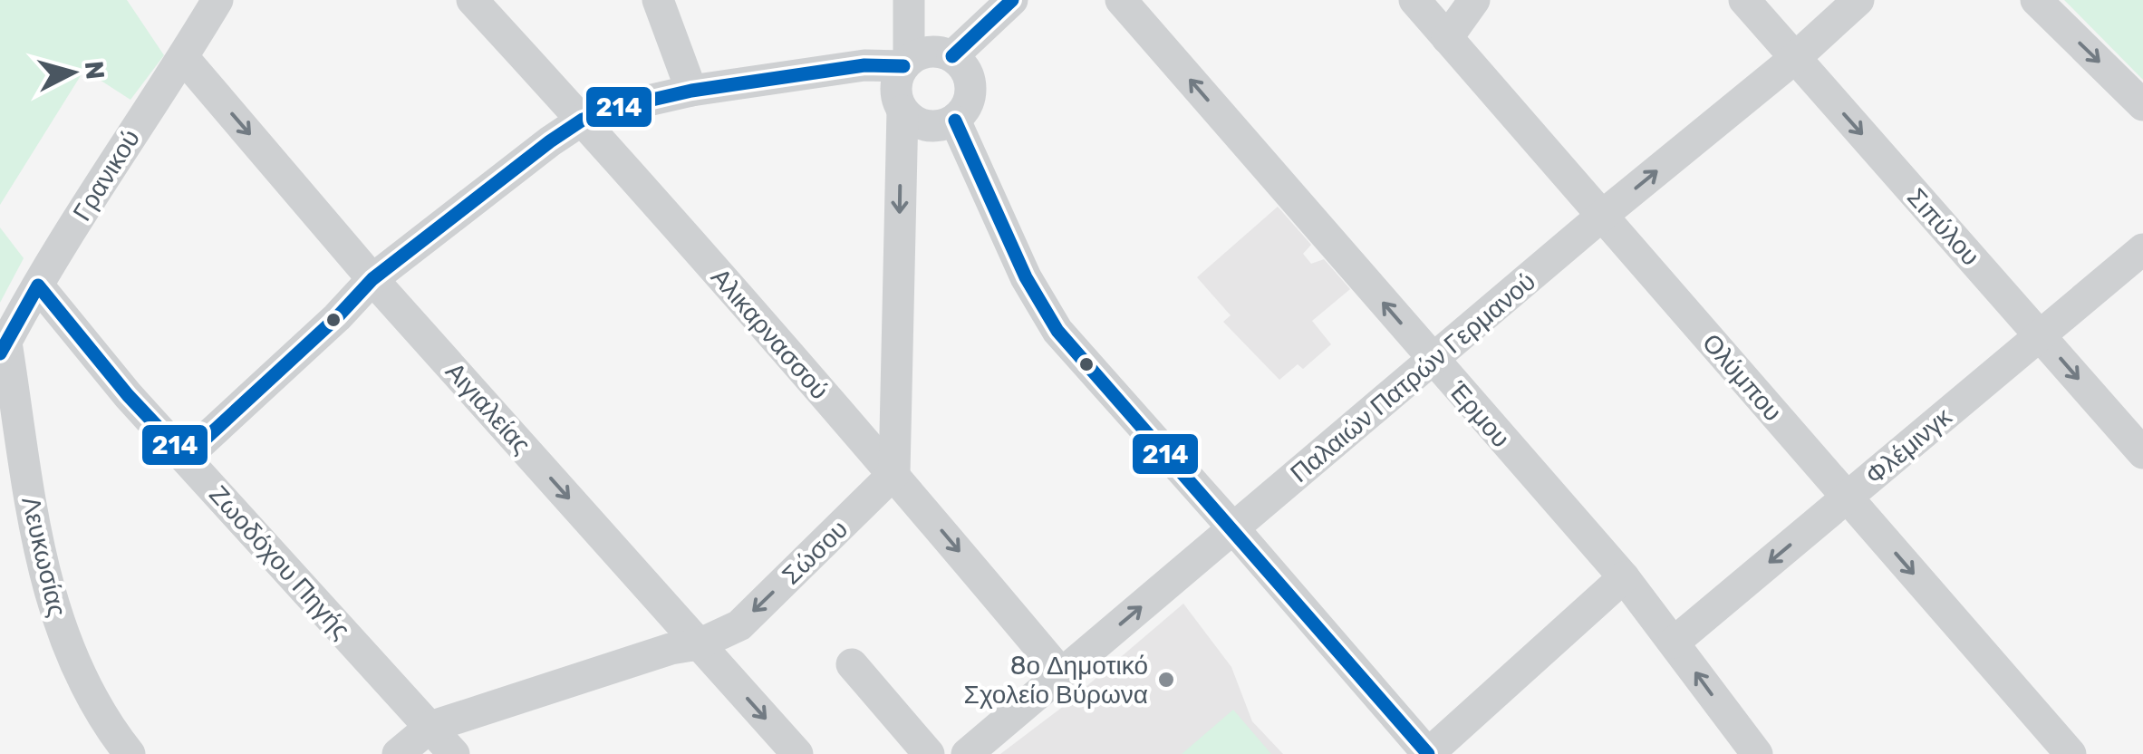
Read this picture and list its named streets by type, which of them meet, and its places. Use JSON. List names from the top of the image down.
{
  "streets": {
    "street": [
      "Γρανικού",
      "Σιπύλου",
      "Αλικαρνασσού",
      "Παλαιών Πατρών Γερμανού",
      "Ολύμπου",
      "Αιγιαλείας",
      "Έρμου",
      "Φλέμινγκ",
      "Σώσου",
      "Λευκωσίας",
      "Ζωοδόχου Πηγής"
    ]
  },
  "crossings": [
    ["Γρανικού", "Αιγιαλείας"],
    ["Γρανικού", "Λευκωσίας"],
    ["Γρανικού", "Ζωοδόχου Πηγής"],
    ["Σιπύλου", "Παλαιών Πατρών Γερμανού"],
    ["Σιπύλου", "Φλέμινγκ"],
    ["Αλικαρνασσού", "Παλαιών Πατρών Γερμανού"],
    ["Αλικαρνασσού", "Σώσου"],
    ["Παλαιών Πατρών Γερμανού", "Ολύμπου"],
    ["Παλαιών Πατρών Γερμανού", "Έρμου"],
    ["Ολύμπου", "Φλέμινγκ"],
    ["Αιγιαλείας", "Σώσου"],
    ["Έρμου", "Φλέμινγκ"],
    ["Σώσου", "Ζωοδόχου Πηγής"]
  ],
  "one_way": [
    "Σιπύλου",
    "Παλαιών Πατρών Γερμανού",
    "Αιγιαλείας",
    "Φλέμινγκ",
    "Σώσου"
  ],
  "places": ["8ο Δημοτικό Σχολείο Βύρωνα"],
  "lines": ["transit line 214"],
  "north": "right"
}
